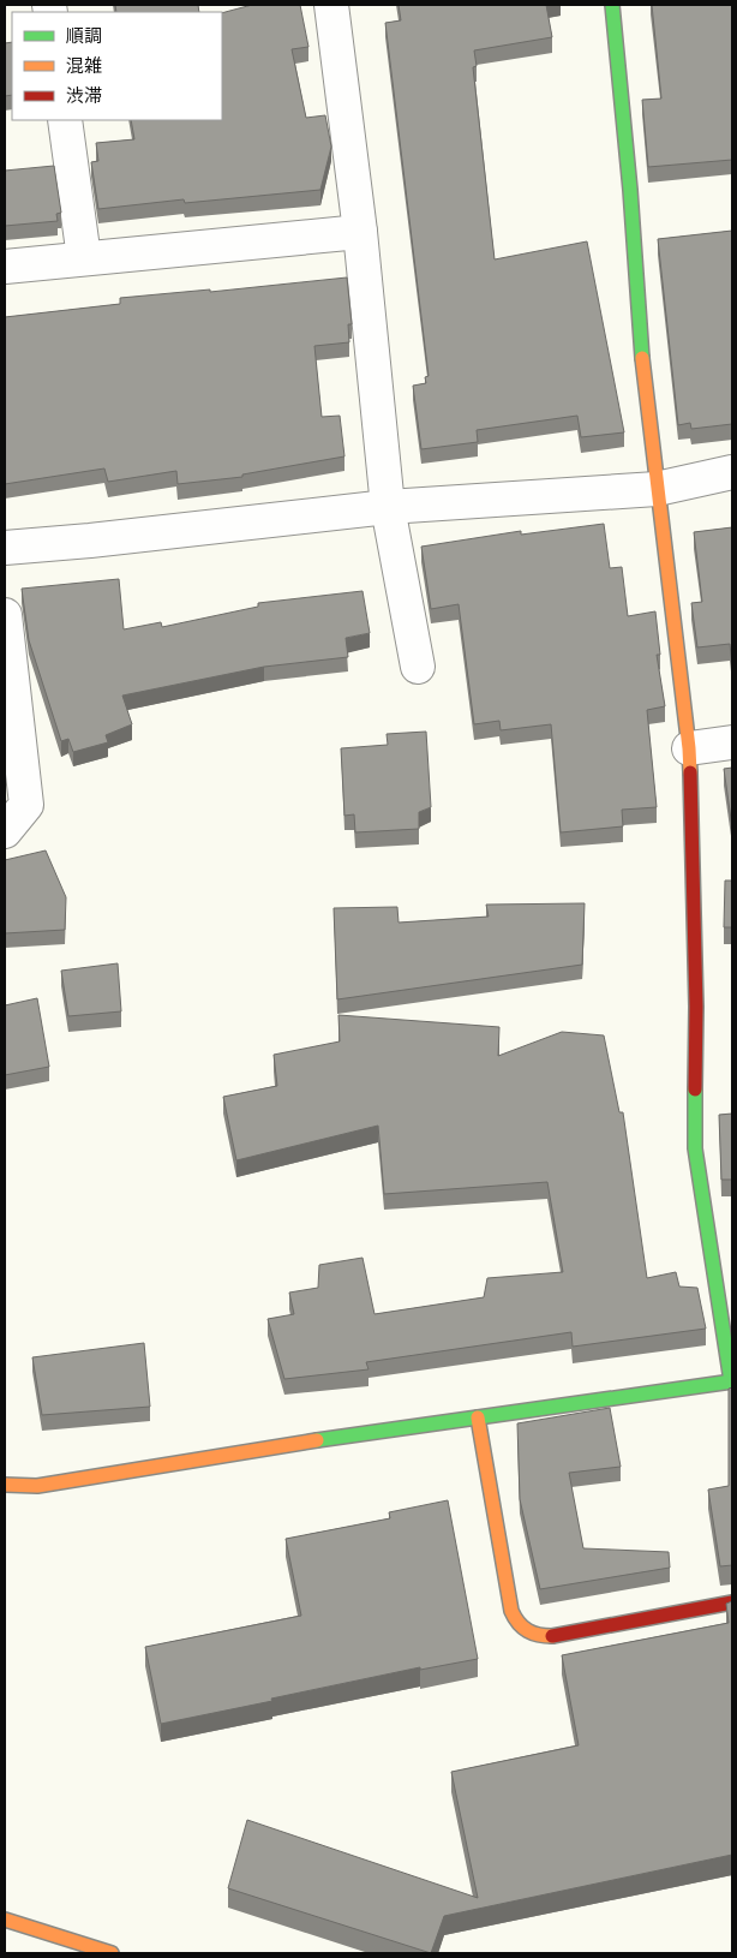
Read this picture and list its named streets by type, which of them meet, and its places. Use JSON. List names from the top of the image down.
{
  "legend": ["順調", "混雑", "渋滞"]
}
